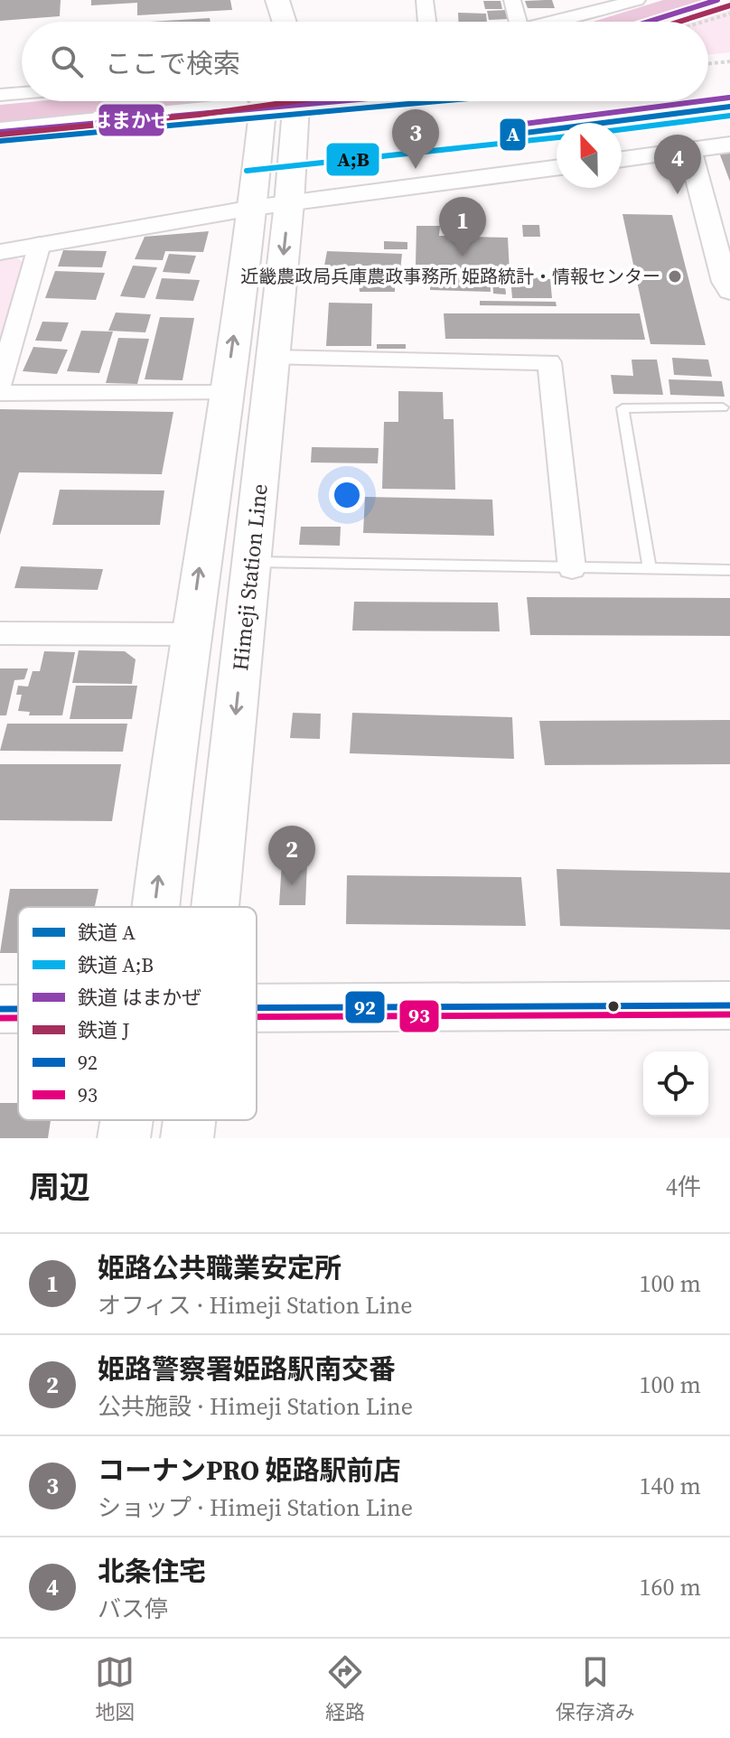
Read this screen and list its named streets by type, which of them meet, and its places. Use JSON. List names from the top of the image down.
{
  "streets": {
    "main road": ["Himeji Station Line"]
  },
  "places": ["近畿農政局兵庫農政事務所 姫路統計・情報センター"],
  "lines": [
    "rail line はまかぜ",
    "rail line J",
    "rail line A",
    "rail line A;B",
    "transit line 92",
    "transit line 93"
  ],
  "legend": [
    "鉄道 A",
    "鉄道 A;B",
    "鉄道 はまかぜ",
    "鉄道 J",
    "92",
    "93"
  ],
  "north": "top",
  "page": {
    "search": "ここで検索",
    "pins": [
      "3",
      "4",
      "1",
      "2"
    ],
    "heading": ["周辺", "4件"],
    "list": [
      {
        "mark": "1",
        "name": "姫路公共職業安定所",
        "note": "オフィス · Himeji Station Line",
        "value": "100 m"
      },
      {
        "mark": "2",
        "name": "姫路警察署姫路駅南交番",
        "note": "公共施設 · Himeji Station Line",
        "value": "100 m"
      },
      {
        "mark": "3",
        "name": "コーナンPRO 姫路駅前店",
        "note": "ショップ · Himeji Station Line",
        "value": "140 m"
      },
      {
        "mark": "4",
        "name": "北条住宅",
        "note": "バス停",
        "value": "160 m"
      }
    ],
    "nav": ["地図", "経路", "保存済み"]
  }
}
